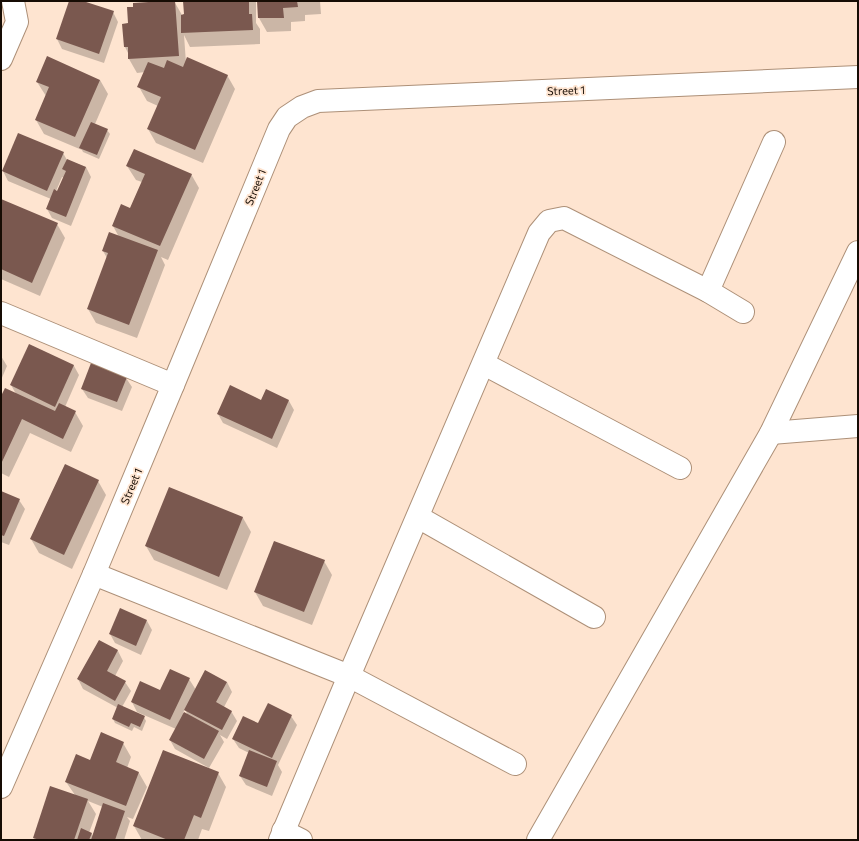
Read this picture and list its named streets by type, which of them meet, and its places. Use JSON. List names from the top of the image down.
{
  "streets": {
    "street": ["Street 1"]
  }
}
